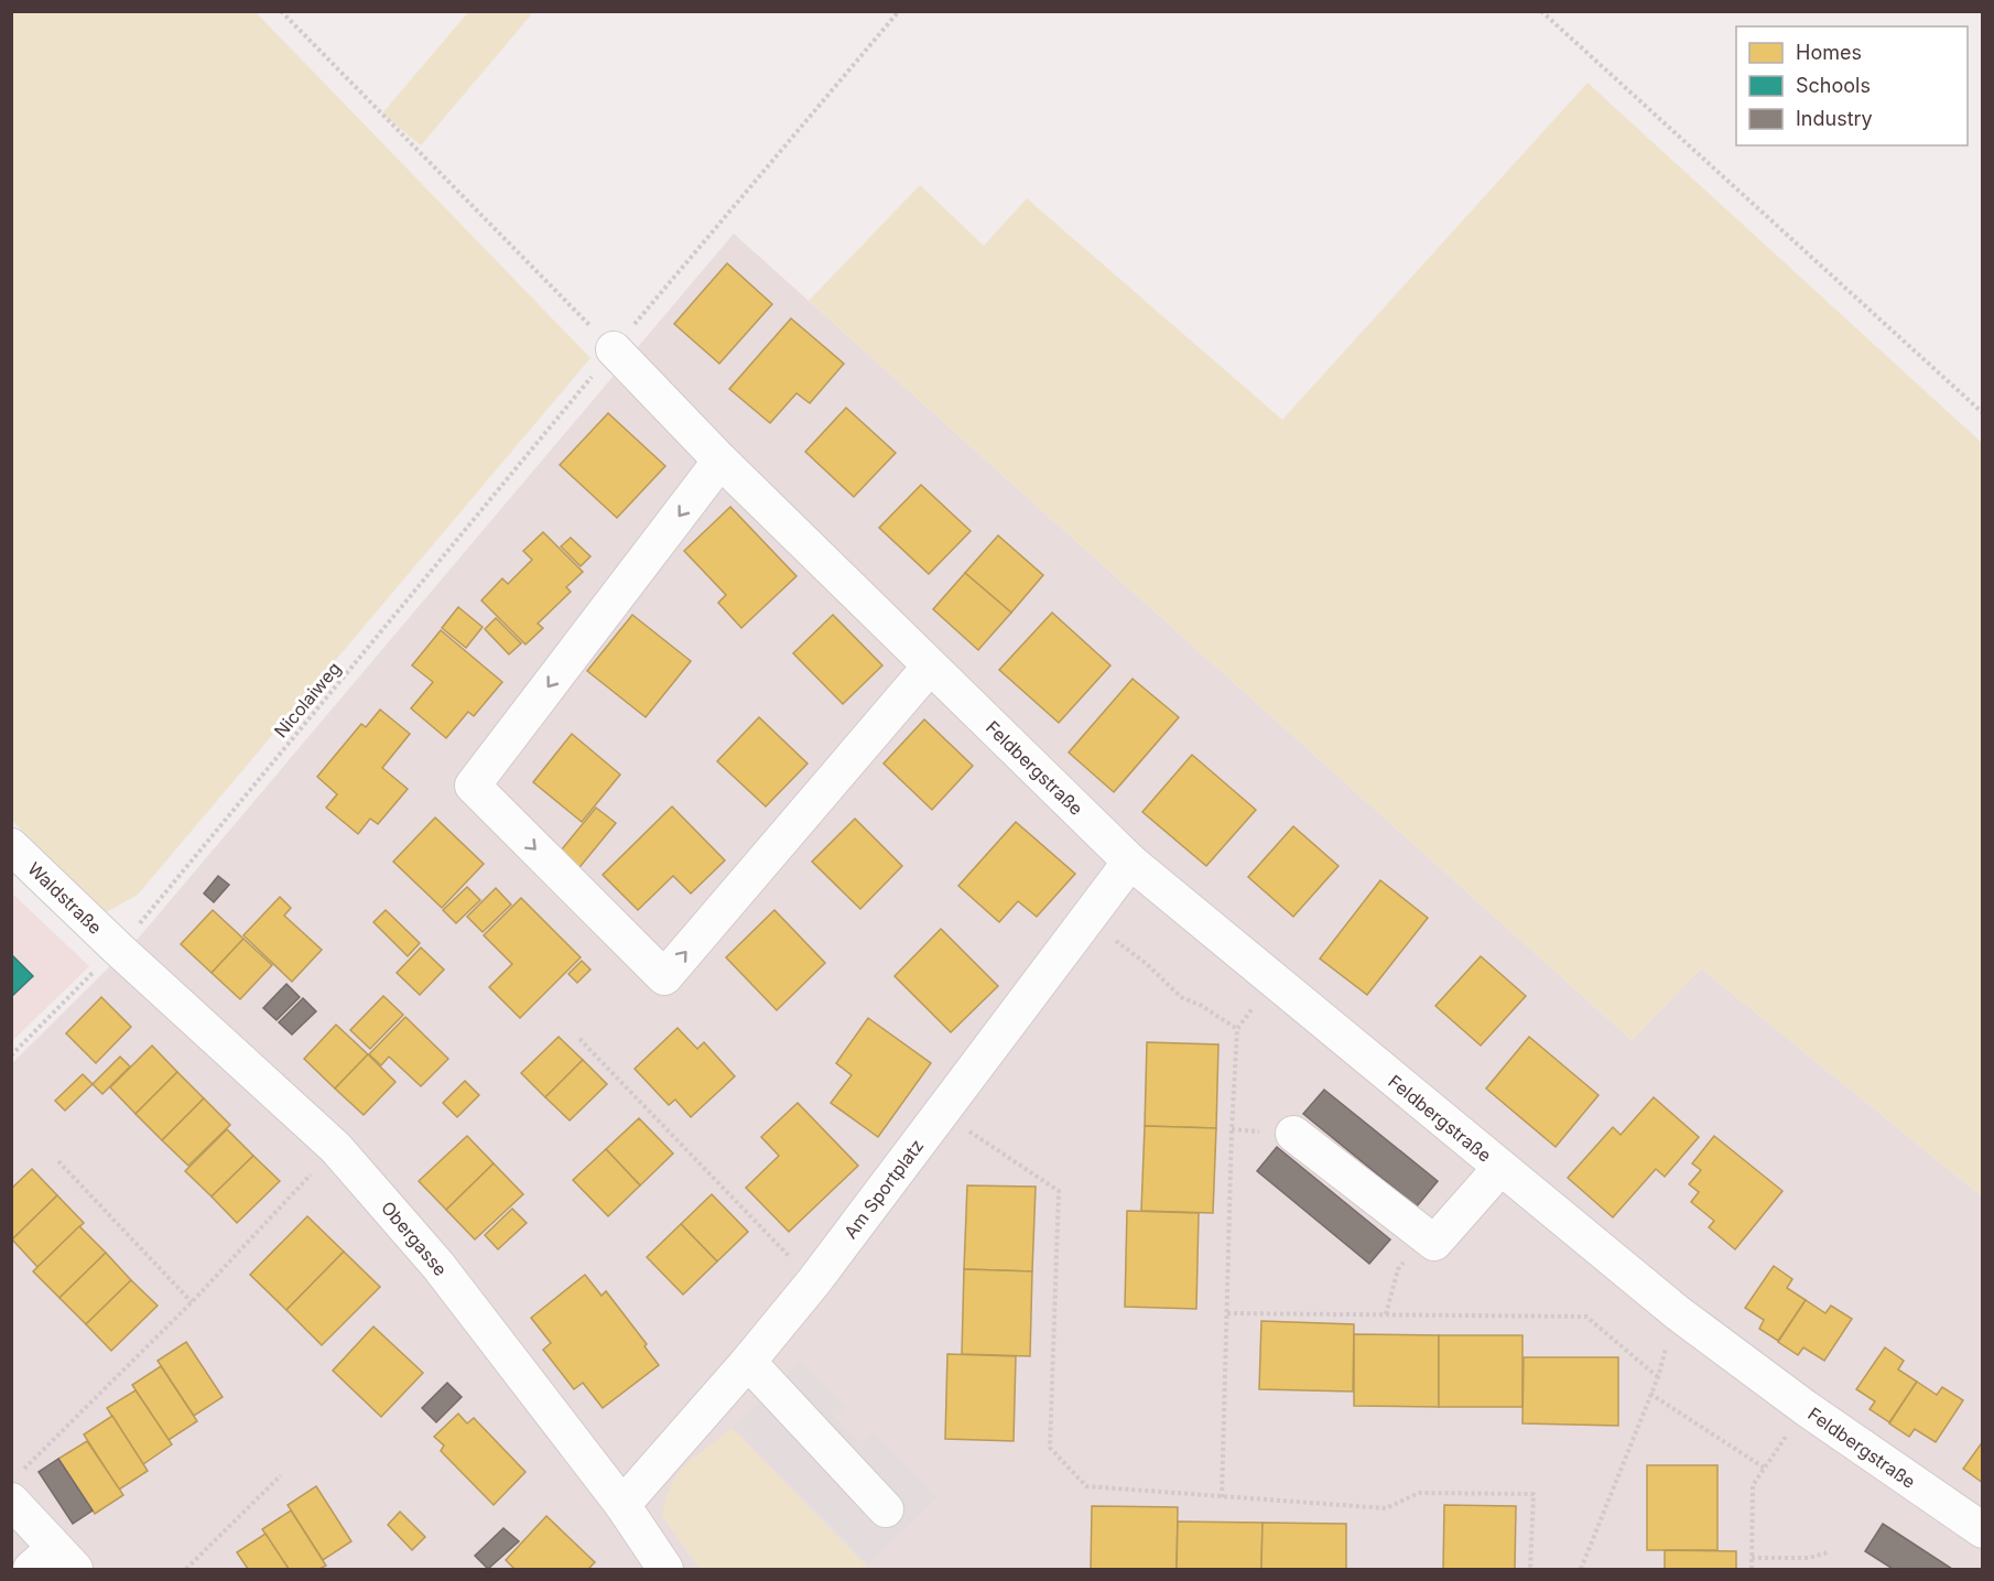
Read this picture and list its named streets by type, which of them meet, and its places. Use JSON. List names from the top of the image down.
{
  "streets": {
    "street": [
      "Feldbergstraße",
      "Waldstraße",
      "Am Sportplatz",
      "Obergasse"
    ],
    "path": ["Nicolaiweg"]
  },
  "crossings": [
    ["Nicolaiweg", "Feldbergstraße"],
    ["Nicolaiweg", "Waldstraße"],
    ["Nicolaiweg", "Obergasse"],
    ["Feldbergstraße", "Am Sportplatz"],
    ["Waldstraße", "Obergasse"],
    ["Am Sportplatz", "Obergasse"]
  ],
  "legend": ["Homes", "Schools", "Industry"]
}
